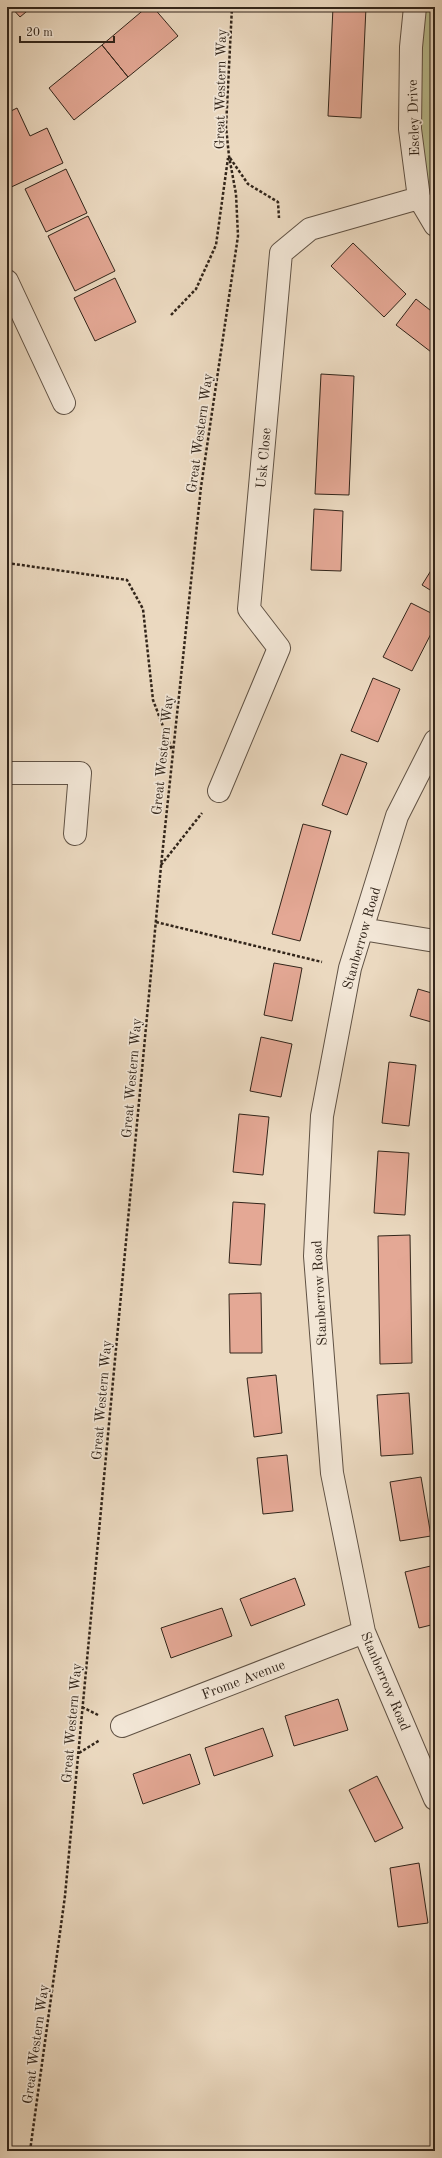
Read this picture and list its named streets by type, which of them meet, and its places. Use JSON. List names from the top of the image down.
{
  "streets": {
    "street": [
      "Escley Drive",
      "Usk Close",
      "Stanberrow Road",
      "Frome Avenue"
    ],
    "path": ["Great Western Way"]
  },
  "crossings": [
    ["Stanberrow Road", "Frome Avenue"]
  ],
  "scale_bar": "20 m"
}
